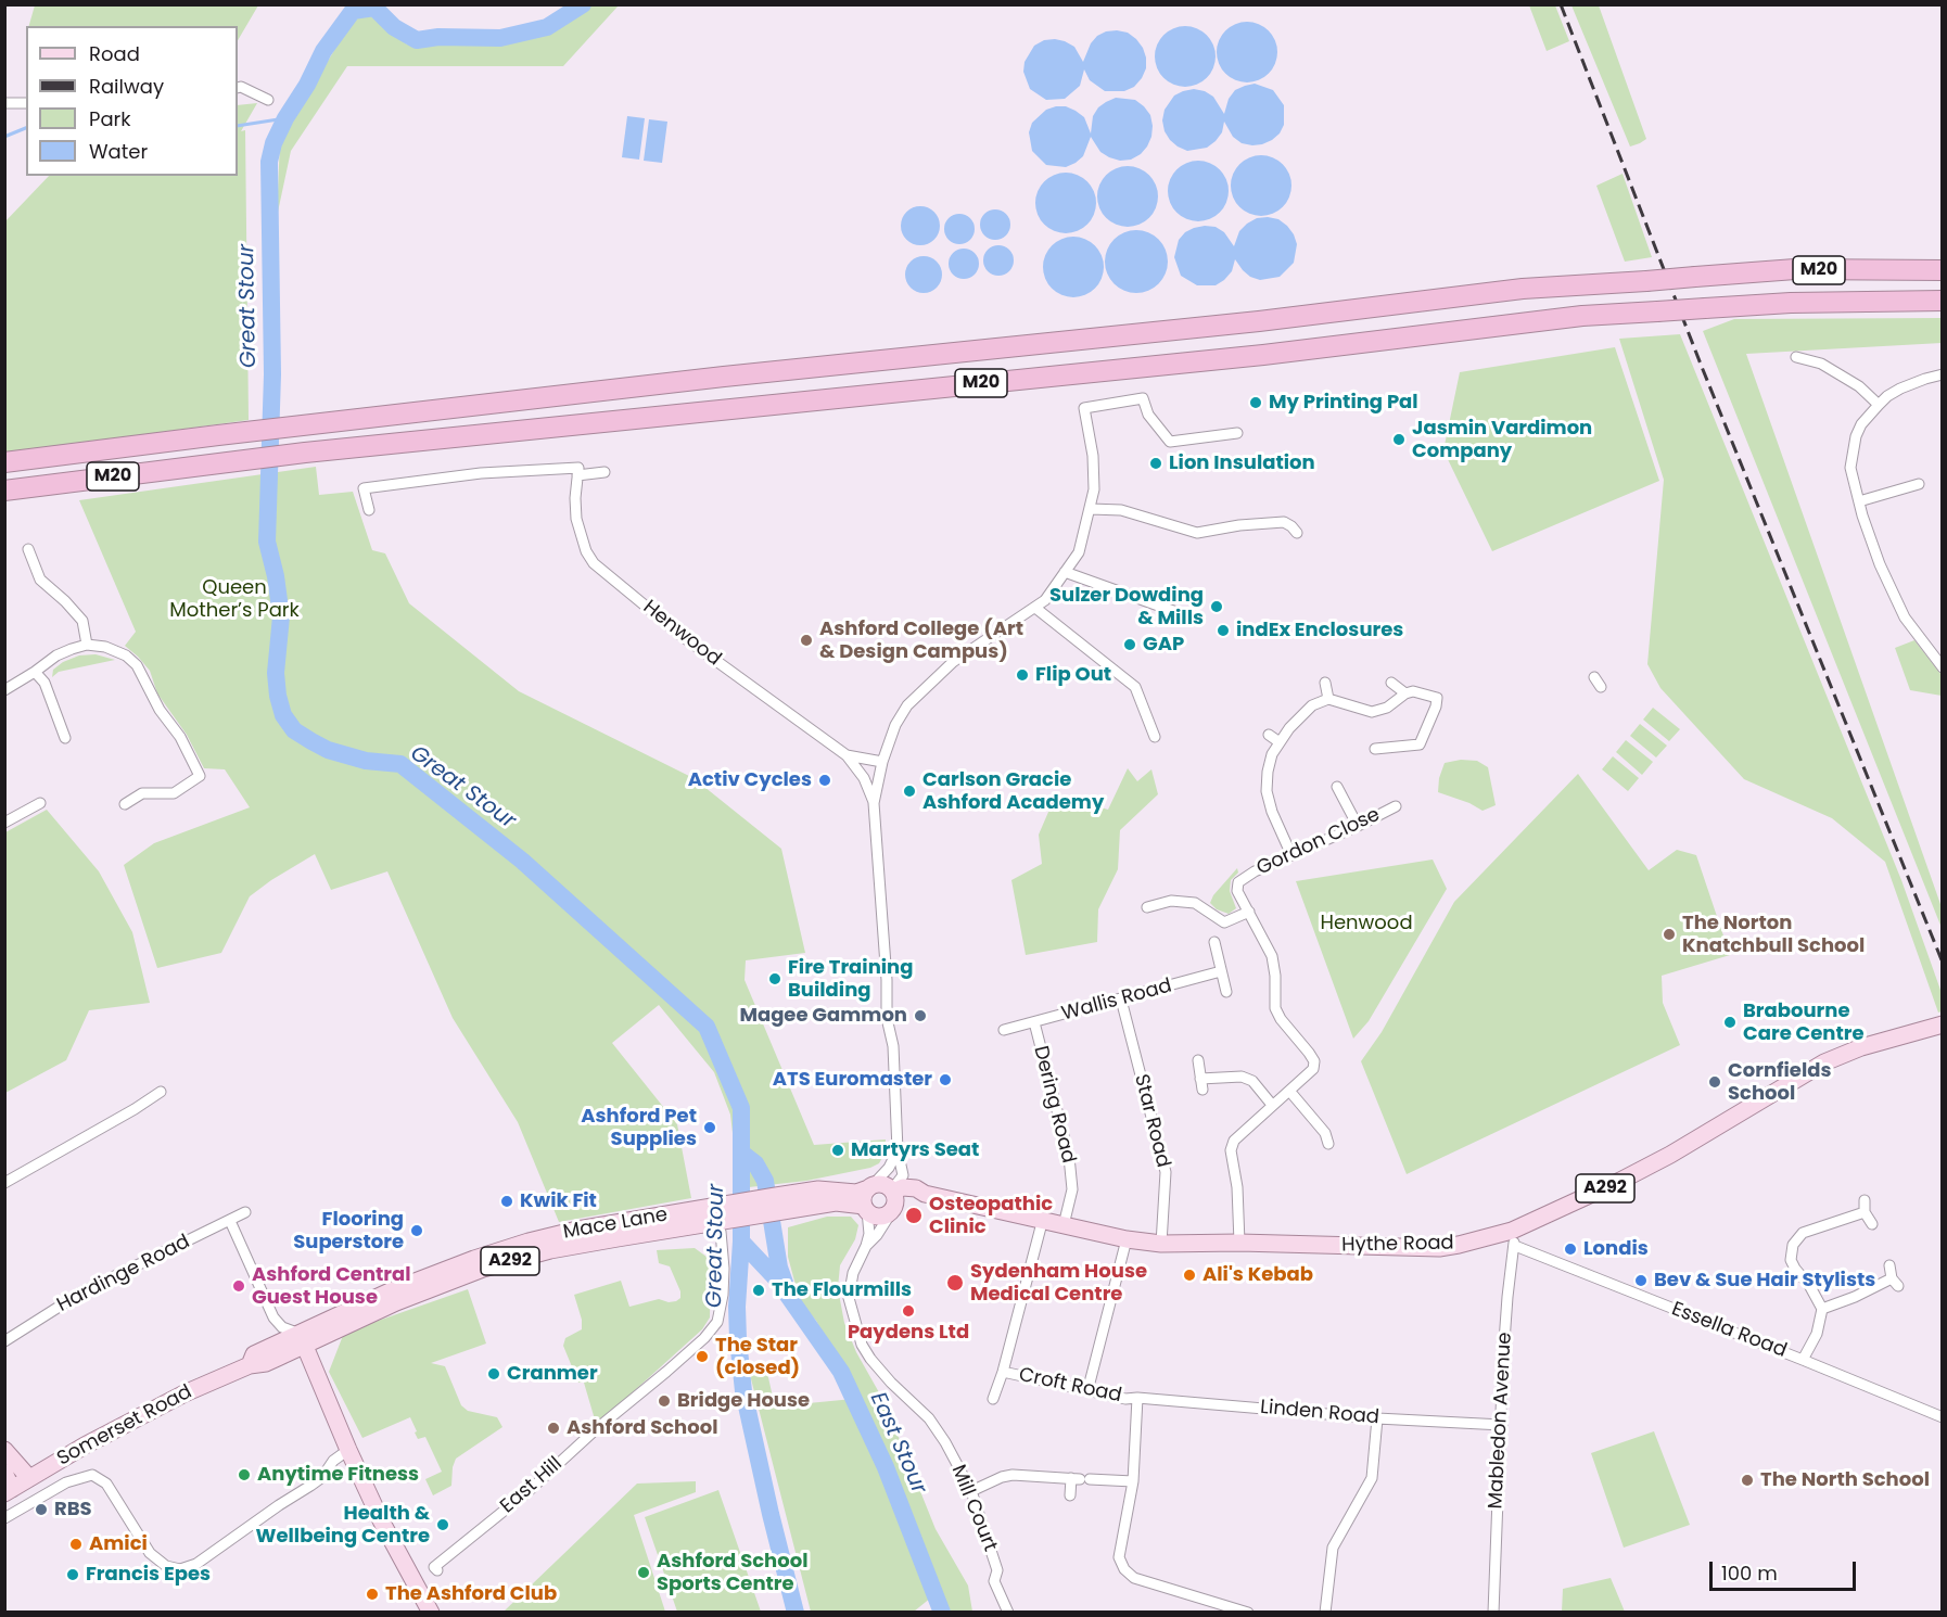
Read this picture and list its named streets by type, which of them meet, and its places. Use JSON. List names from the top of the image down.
{
  "streets": {
    "highway": ["M20"],
    "main road": [
      "A292",
      "Mace Lane",
      "Hythe Road",
      "Somerset Road"
    ],
    "street": [
      "Henwood",
      "Gordon Close",
      "Wallis Road",
      "Dering Road",
      "Star Road",
      "Hardinge Road",
      "Essella Road",
      "Croft Road",
      "Linden Road",
      "Mabledon Avenue",
      "East Hill",
      "Mill Court"
    ]
  },
  "crossings": [
    ["Gordon Close", "Hythe Road"],
    ["Wallis Road", "Dering Road"],
    ["Wallis Road", "Star Road"],
    ["Dering Road", "Hythe Road"],
    ["Star Road", "Hythe Road"],
    ["Mace Lane", "Hythe Road"],
    ["Mace Lane", "Somerset Road"],
    ["Mace Lane", "East Hill"],
    ["Mace Lane", "Mill Court"],
    ["Hythe Road", "Essella Road"],
    ["Hythe Road", "Mabledon Avenue"],
    ["Hythe Road", "Mill Court"],
    ["Essella Road", "Mabledon Avenue"],
    ["Croft Road", "Linden Road"],
    ["Linden Road", "Mabledon Avenue"]
  ],
  "water": ["Great Stour", "East Stour"],
  "parks": ["Queen Mother’s Park", "Henwood"],
  "places": [
    "My Printing Pal",
    "Jasmin Vardimon Company",
    "Lion Insulation",
    "Sulzer Dowding & Mills",
    "indEx Enclosures",
    "Ashford College (Art & Design Campus)",
    "GAP",
    "Flip Out",
    "Activ Cycles",
    "Carlson Gracie Ashford Academy",
    "The Norton Knatchbull School",
    "Fire Training Building",
    "Magee Gammon",
    "Brabourne Care Centre",
    "ATS Euromaster",
    "Cornfields School",
    "Ashford Pet Supplies",
    "Martyrs Seat",
    "Kwik Fit",
    "Osteopathic Clinic",
    "Flooring Superstore",
    "Londis",
    "Ali's Kebab",
    "Bev & Sue Hair Stylists",
    "Sydenham House Medical Centre",
    "Ashford Central Guest House",
    "The Flourmills",
    "Paydens Ltd",
    "The Star (closed)",
    "Cranmer",
    "Bridge House",
    "Ashford School",
    "Anytime Fitness",
    "The North School",
    "RBS",
    "Health & Wellbeing Centre",
    "Amici",
    "Ashford School Sports Centre",
    "Francis Epes",
    "The Ashford Club"
  ],
  "legend": [
    "Road",
    "Railway",
    "Park",
    "Water"
  ],
  "scale_bar": "100 m"
}
